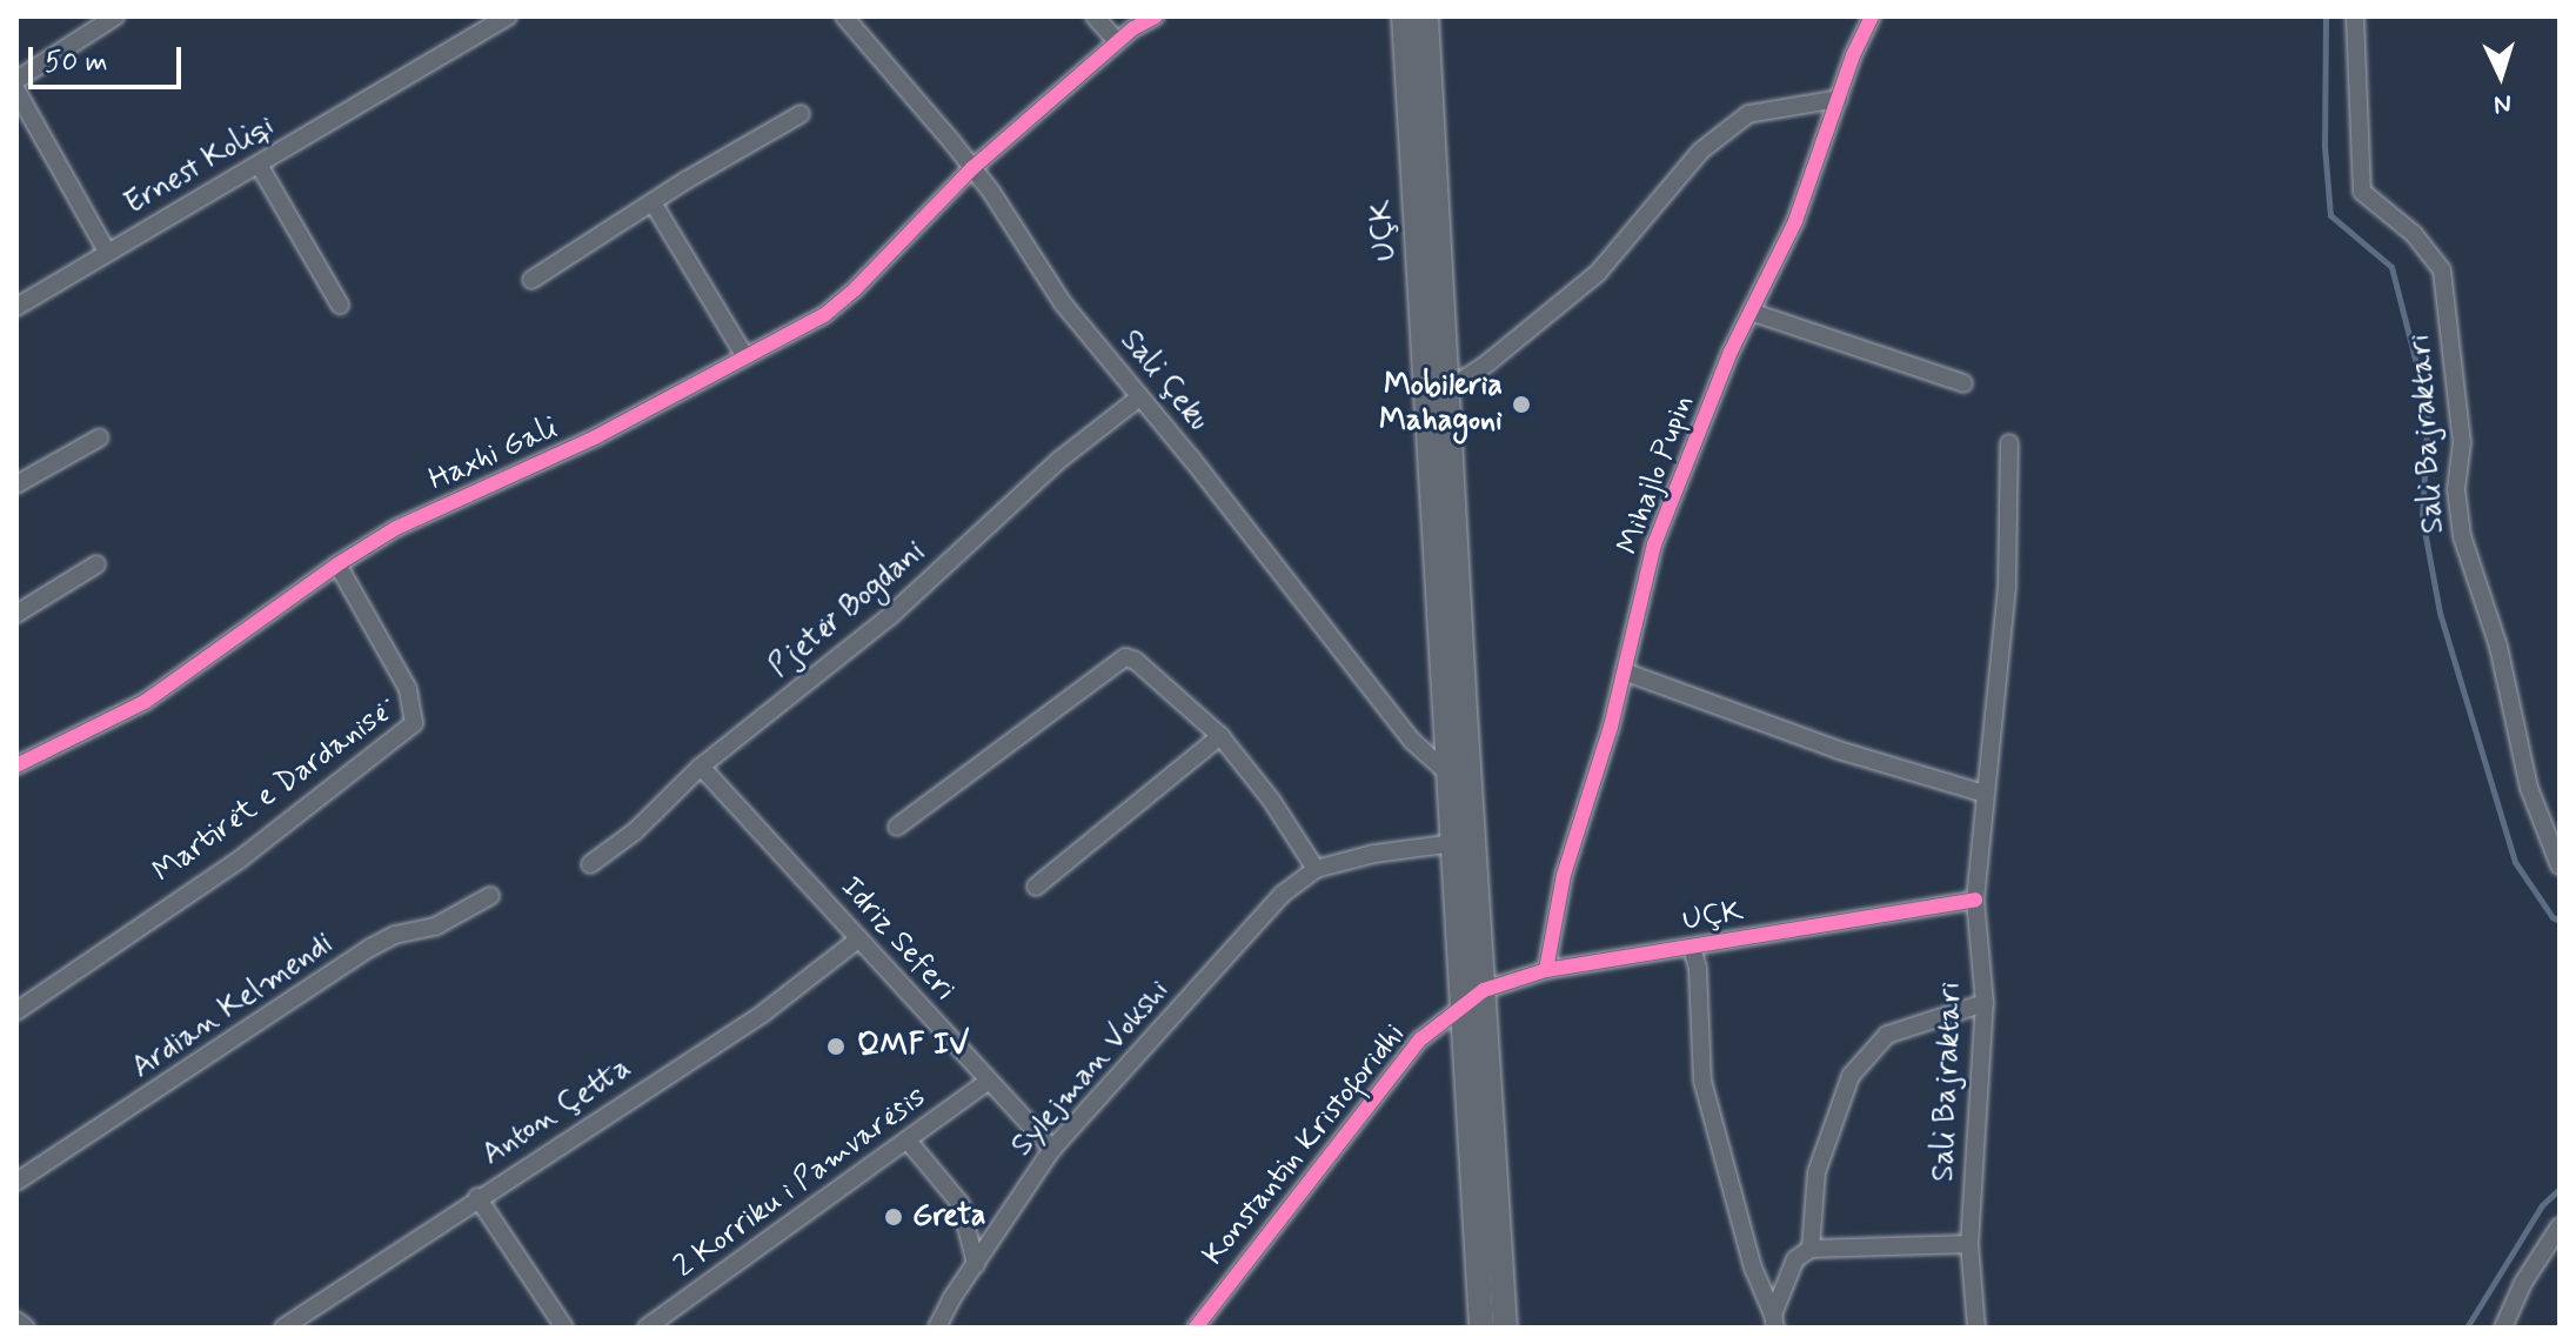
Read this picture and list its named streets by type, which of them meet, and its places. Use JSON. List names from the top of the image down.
{
  "streets": {
    "main road": ["UÇK"],
    "street": [
      "Ernest Koliqi",
      "Sali Çeku",
      "Sali Bajraktari",
      "Haxhi Gali",
      "Mihajlo Pupin",
      "Pjetër Bogdani",
      "Martirët e Dardanisë",
      "Idriz Seferi",
      "Ardian Kelmendi",
      "Sylejman Vokshi",
      "Anton Çetta",
      "Konstantin Kristoforidhi",
      "2 Korriku i Pamvarësis"
    ]
  },
  "crossings": [
    ["UÇK", "Sali Çeku"],
    ["UÇK", "Sali Bajraktari"],
    ["UÇK", "Mihajlo Pupin"],
    ["UÇK", "Sylejman Vokshi"],
    ["UÇK", "Konstantin Kristoforidhi"],
    ["Sali Çeku", "Haxhi Gali"],
    ["Sali Çeku", "Pjetër Bogdani"],
    ["Haxhi Gali", "Martirët e Dardanisë"],
    ["Pjetër Bogdani", "Idriz Seferi"],
    ["Idriz Seferi", "Sylejman Vokshi"],
    ["Idriz Seferi", "Anton Çetta"],
    ["Idriz Seferi", "2 Korriku i Pamvarësis"]
  ],
  "places": ["Mobileria Mahagoni", "QMF IV", "Greta"],
  "scale_bar": "50 m",
  "north": "bottom"
}
